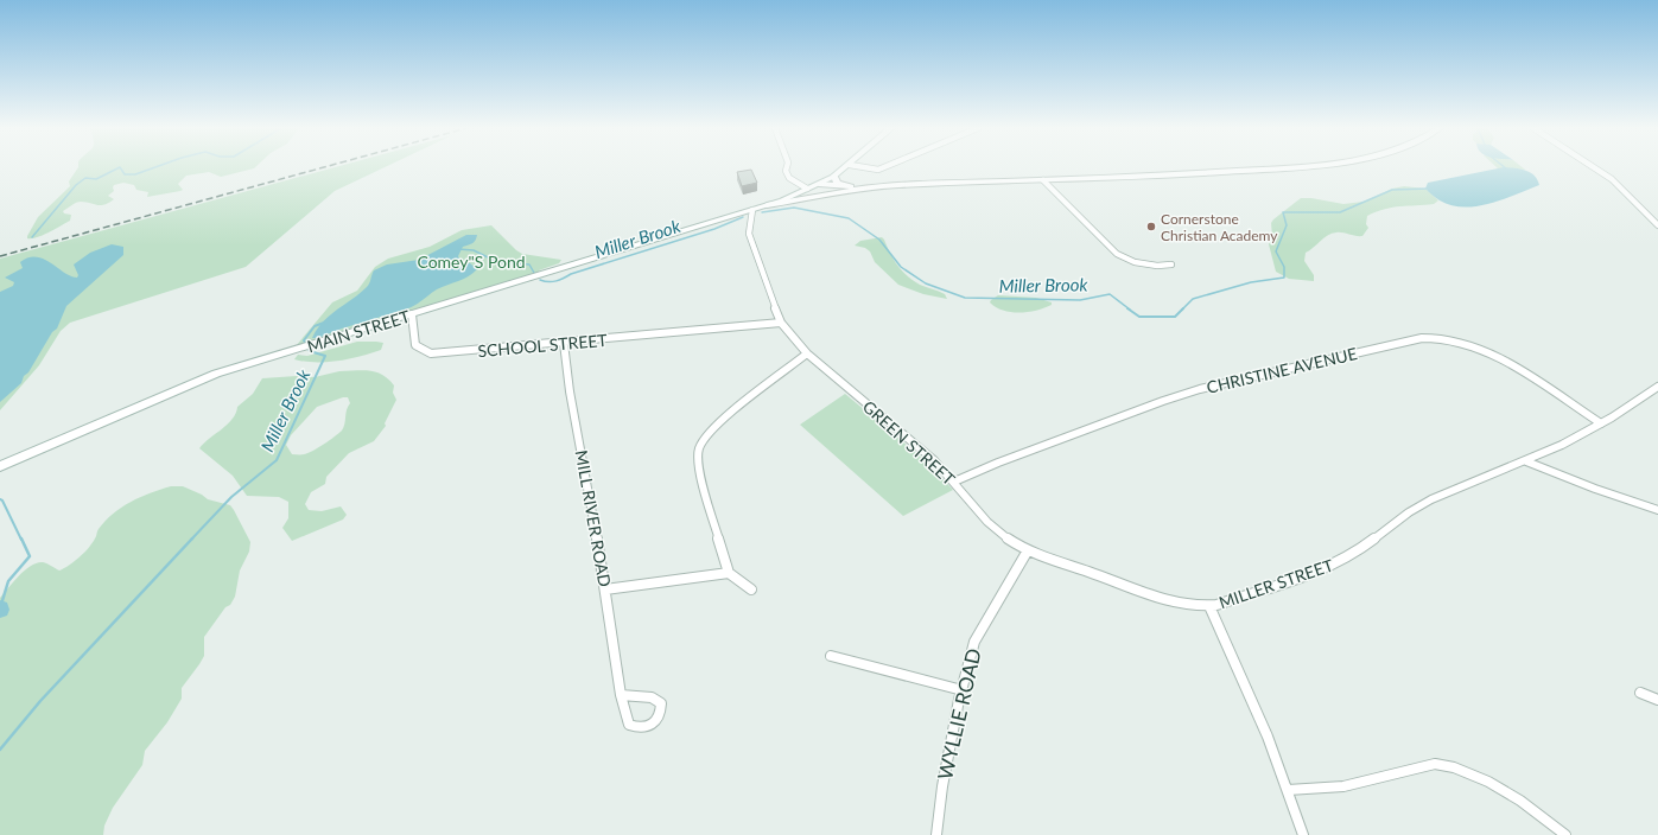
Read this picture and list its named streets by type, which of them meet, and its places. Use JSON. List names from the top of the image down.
{
  "streets": {
    "main road": ["MAIN STREET"],
    "street": [
      "SCHOOL STREET",
      "CHRISTINE AVENUE",
      "GREEN STREET",
      "MILL RIVER ROAD",
      "MILLER STREET",
      "WYLLIE ROAD"
    ]
  },
  "crossings": [
    ["MAIN STREET", "SCHOOL STREET"],
    ["MAIN STREET", "GREEN STREET"],
    ["SCHOOL STREET", "GREEN STREET"],
    ["SCHOOL STREET", "MILL RIVER ROAD"],
    ["CHRISTINE AVENUE", "GREEN STREET"],
    ["CHRISTINE AVENUE", "MILLER STREET"],
    ["GREEN STREET", "MILLER STREET"],
    ["GREEN STREET", "WYLLIE ROAD"]
  ],
  "water": ["Miller Brook"],
  "parks": ["Comey\"S Pond"],
  "places": ["Cornerstone Christian Academy"]
}
